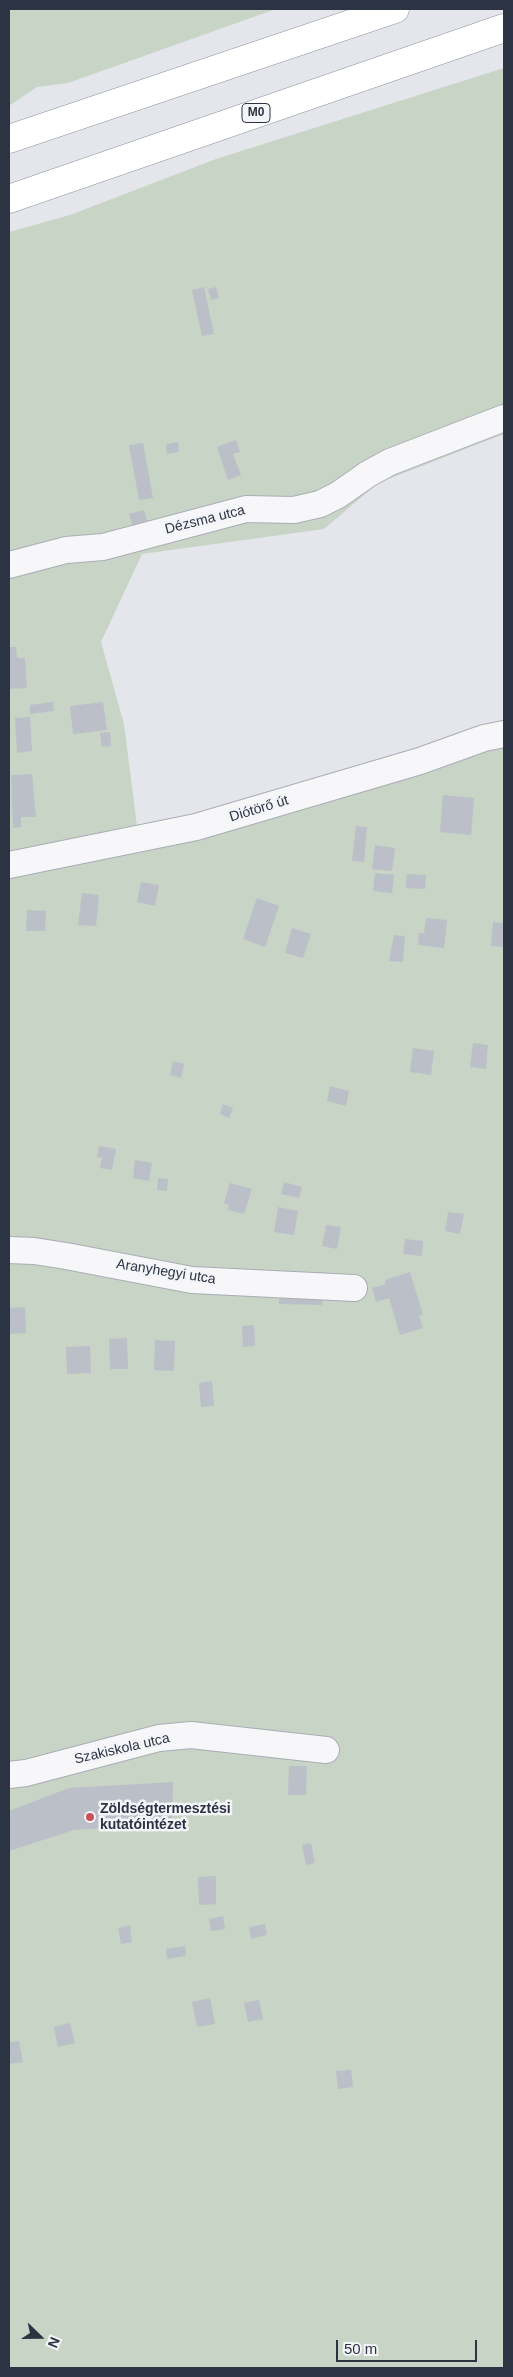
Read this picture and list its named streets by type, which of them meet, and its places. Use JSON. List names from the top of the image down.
{
  "streets": {
    "highway": ["M0"],
    "street": [
      "Dézsma utca",
      "Diótörő út",
      "Aranyhegyi utca",
      "Szakiskola utca"
    ]
  },
  "places": ["Zöldségtermesztési kutatóintézet"],
  "scale_bar": "50 m",
  "north": "right"
}
